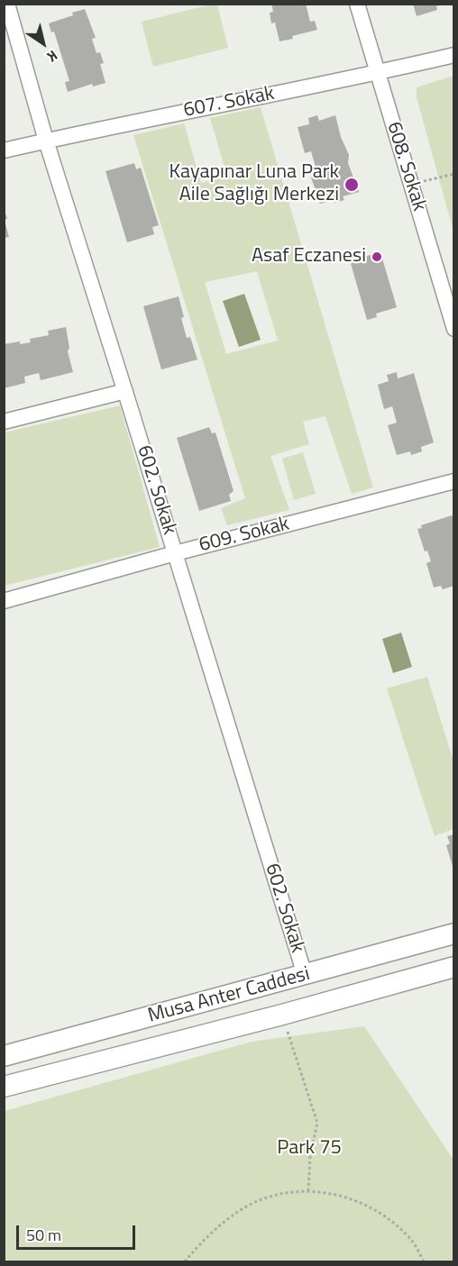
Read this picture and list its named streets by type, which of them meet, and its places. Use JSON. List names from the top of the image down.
{
  "streets": {
    "main road": ["Musa Anter Caddesi"],
    "street": [
      "607. Sokak",
      "608. Sokak",
      "602. Sokak",
      "609. Sokak"
    ]
  },
  "crossings": [
    ["607. Sokak", "608. Sokak"],
    ["607. Sokak", "602. Sokak"],
    ["602. Sokak", "609. Sokak"],
    ["602. Sokak", "Musa Anter Caddesi"]
  ],
  "parks": ["Park 75"],
  "places": ["Kayapınar Luna Park Aile Sağlığı Merkezi", "Asaf Eczanesi"],
  "scale_bar": "50 m",
  "north": "bottom right"
}
